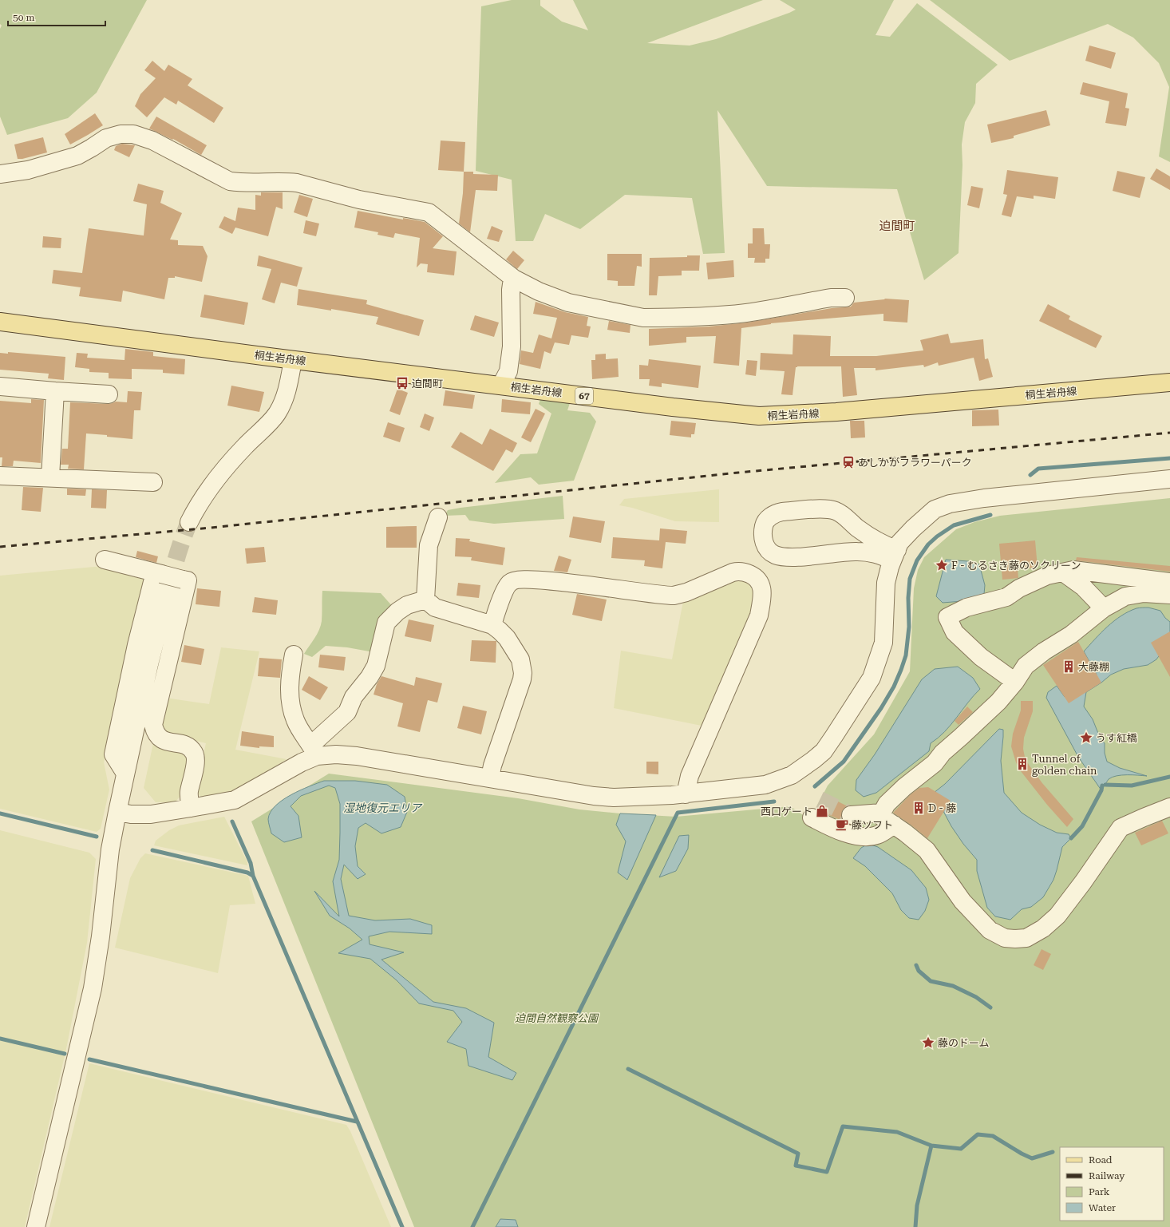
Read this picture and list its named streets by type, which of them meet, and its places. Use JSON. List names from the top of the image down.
{
  "streets": {
    "main road": ["桐生岩舟線", "67"]
  },
  "districts": ["迫間町"],
  "water": ["湿地復元エリア"],
  "parks": ["迫間自然観察公園"],
  "places": {
    "bus stop": ["迫間町"],
    "station": ["あしかがフラワーパーク"],
    "place": ["F - むるさき藤のソクリーン", "うす紅橋", "藤のドーム"],
    "building": ["大藤棚", "Tunnel of golden chain", "D - 藤"],
    "shop": ["西口ゲート"],
    "cafe": ["藤ソフト"]
  },
  "legend": [
    "Road",
    "Railway",
    "Park",
    "Water"
  ],
  "scale_bar": "50 m"
}
